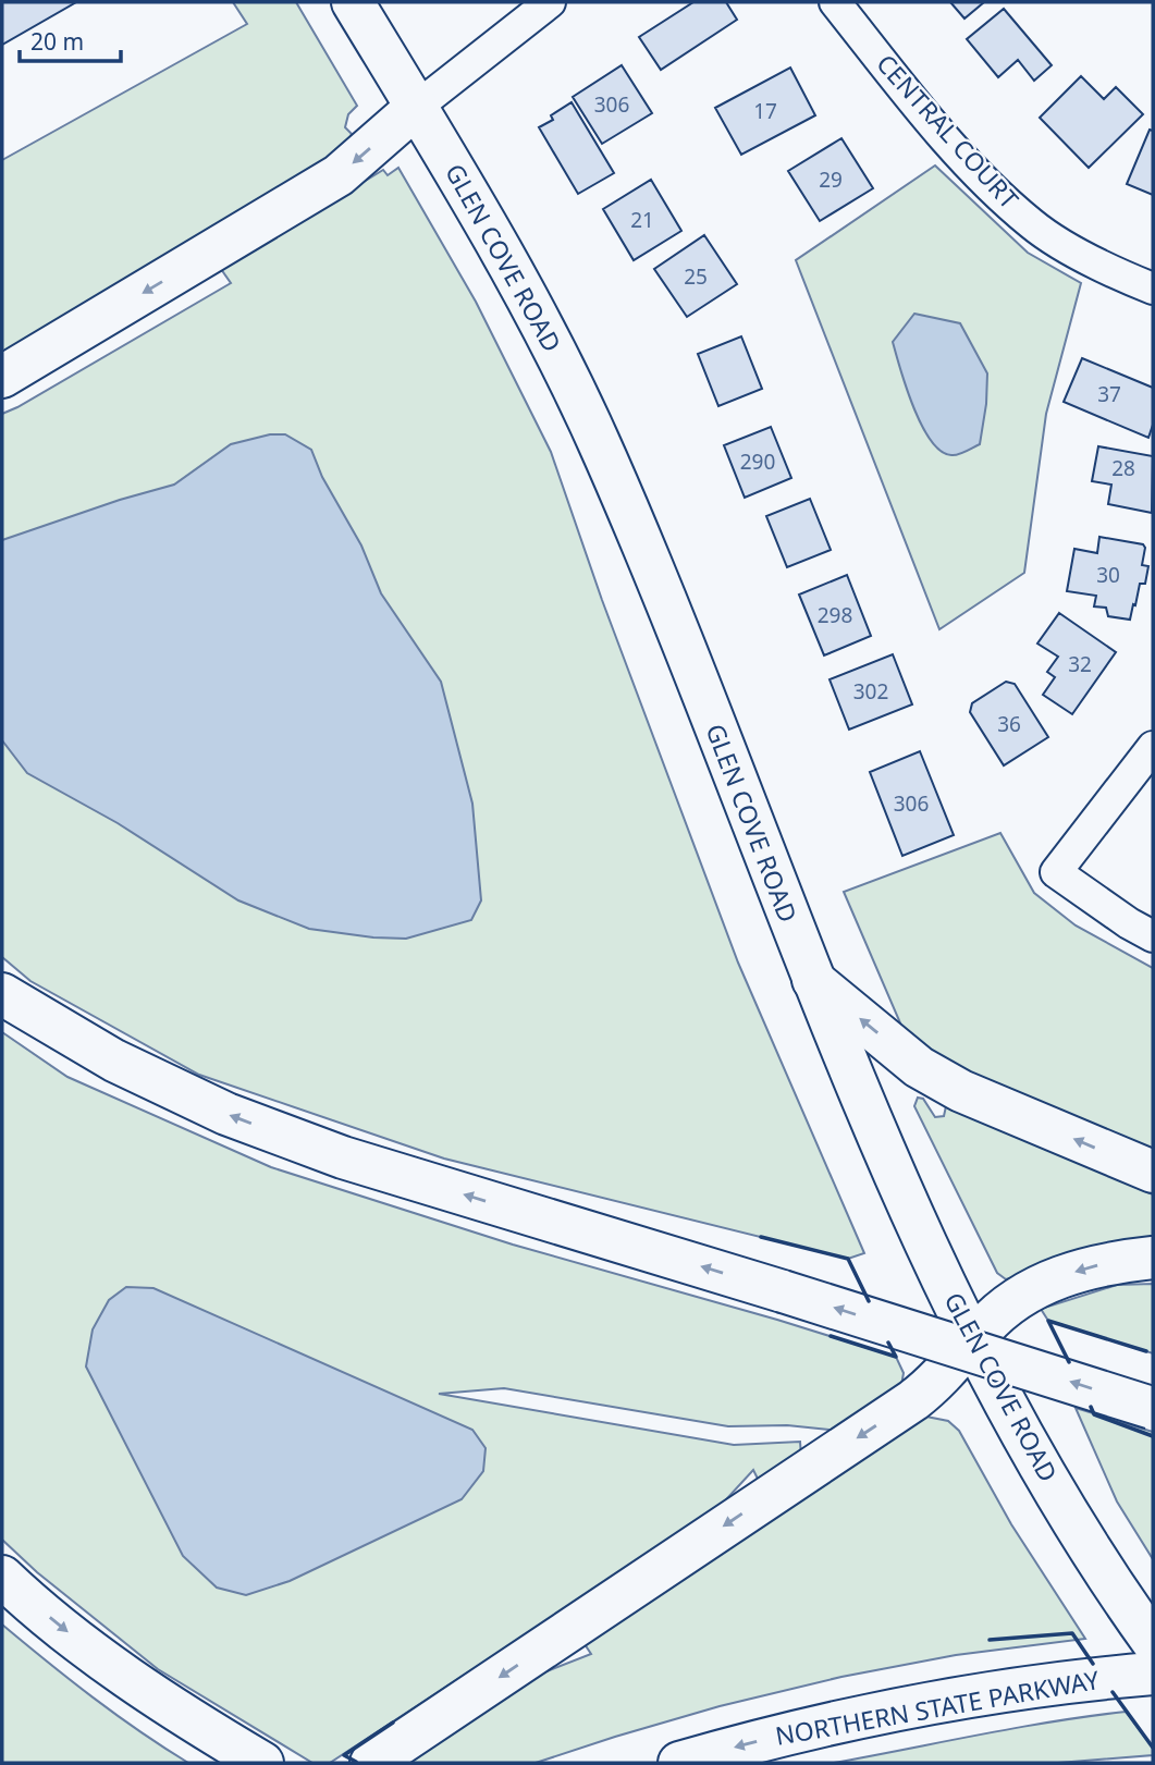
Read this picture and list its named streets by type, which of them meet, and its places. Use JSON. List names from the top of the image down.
{
  "streets": {
    "main road": ["GLEN COVE ROAD", "NORTHERN STATE PARKWAY"],
    "street": ["CENTRAL COURT"]
  },
  "house_numbers": [
    "306",
    "17",
    "29",
    "21",
    "25",
    "37",
    "290",
    "28",
    "30",
    "298",
    "32",
    "302",
    "36",
    "306"
  ],
  "scale_bar": "20 m"
}
